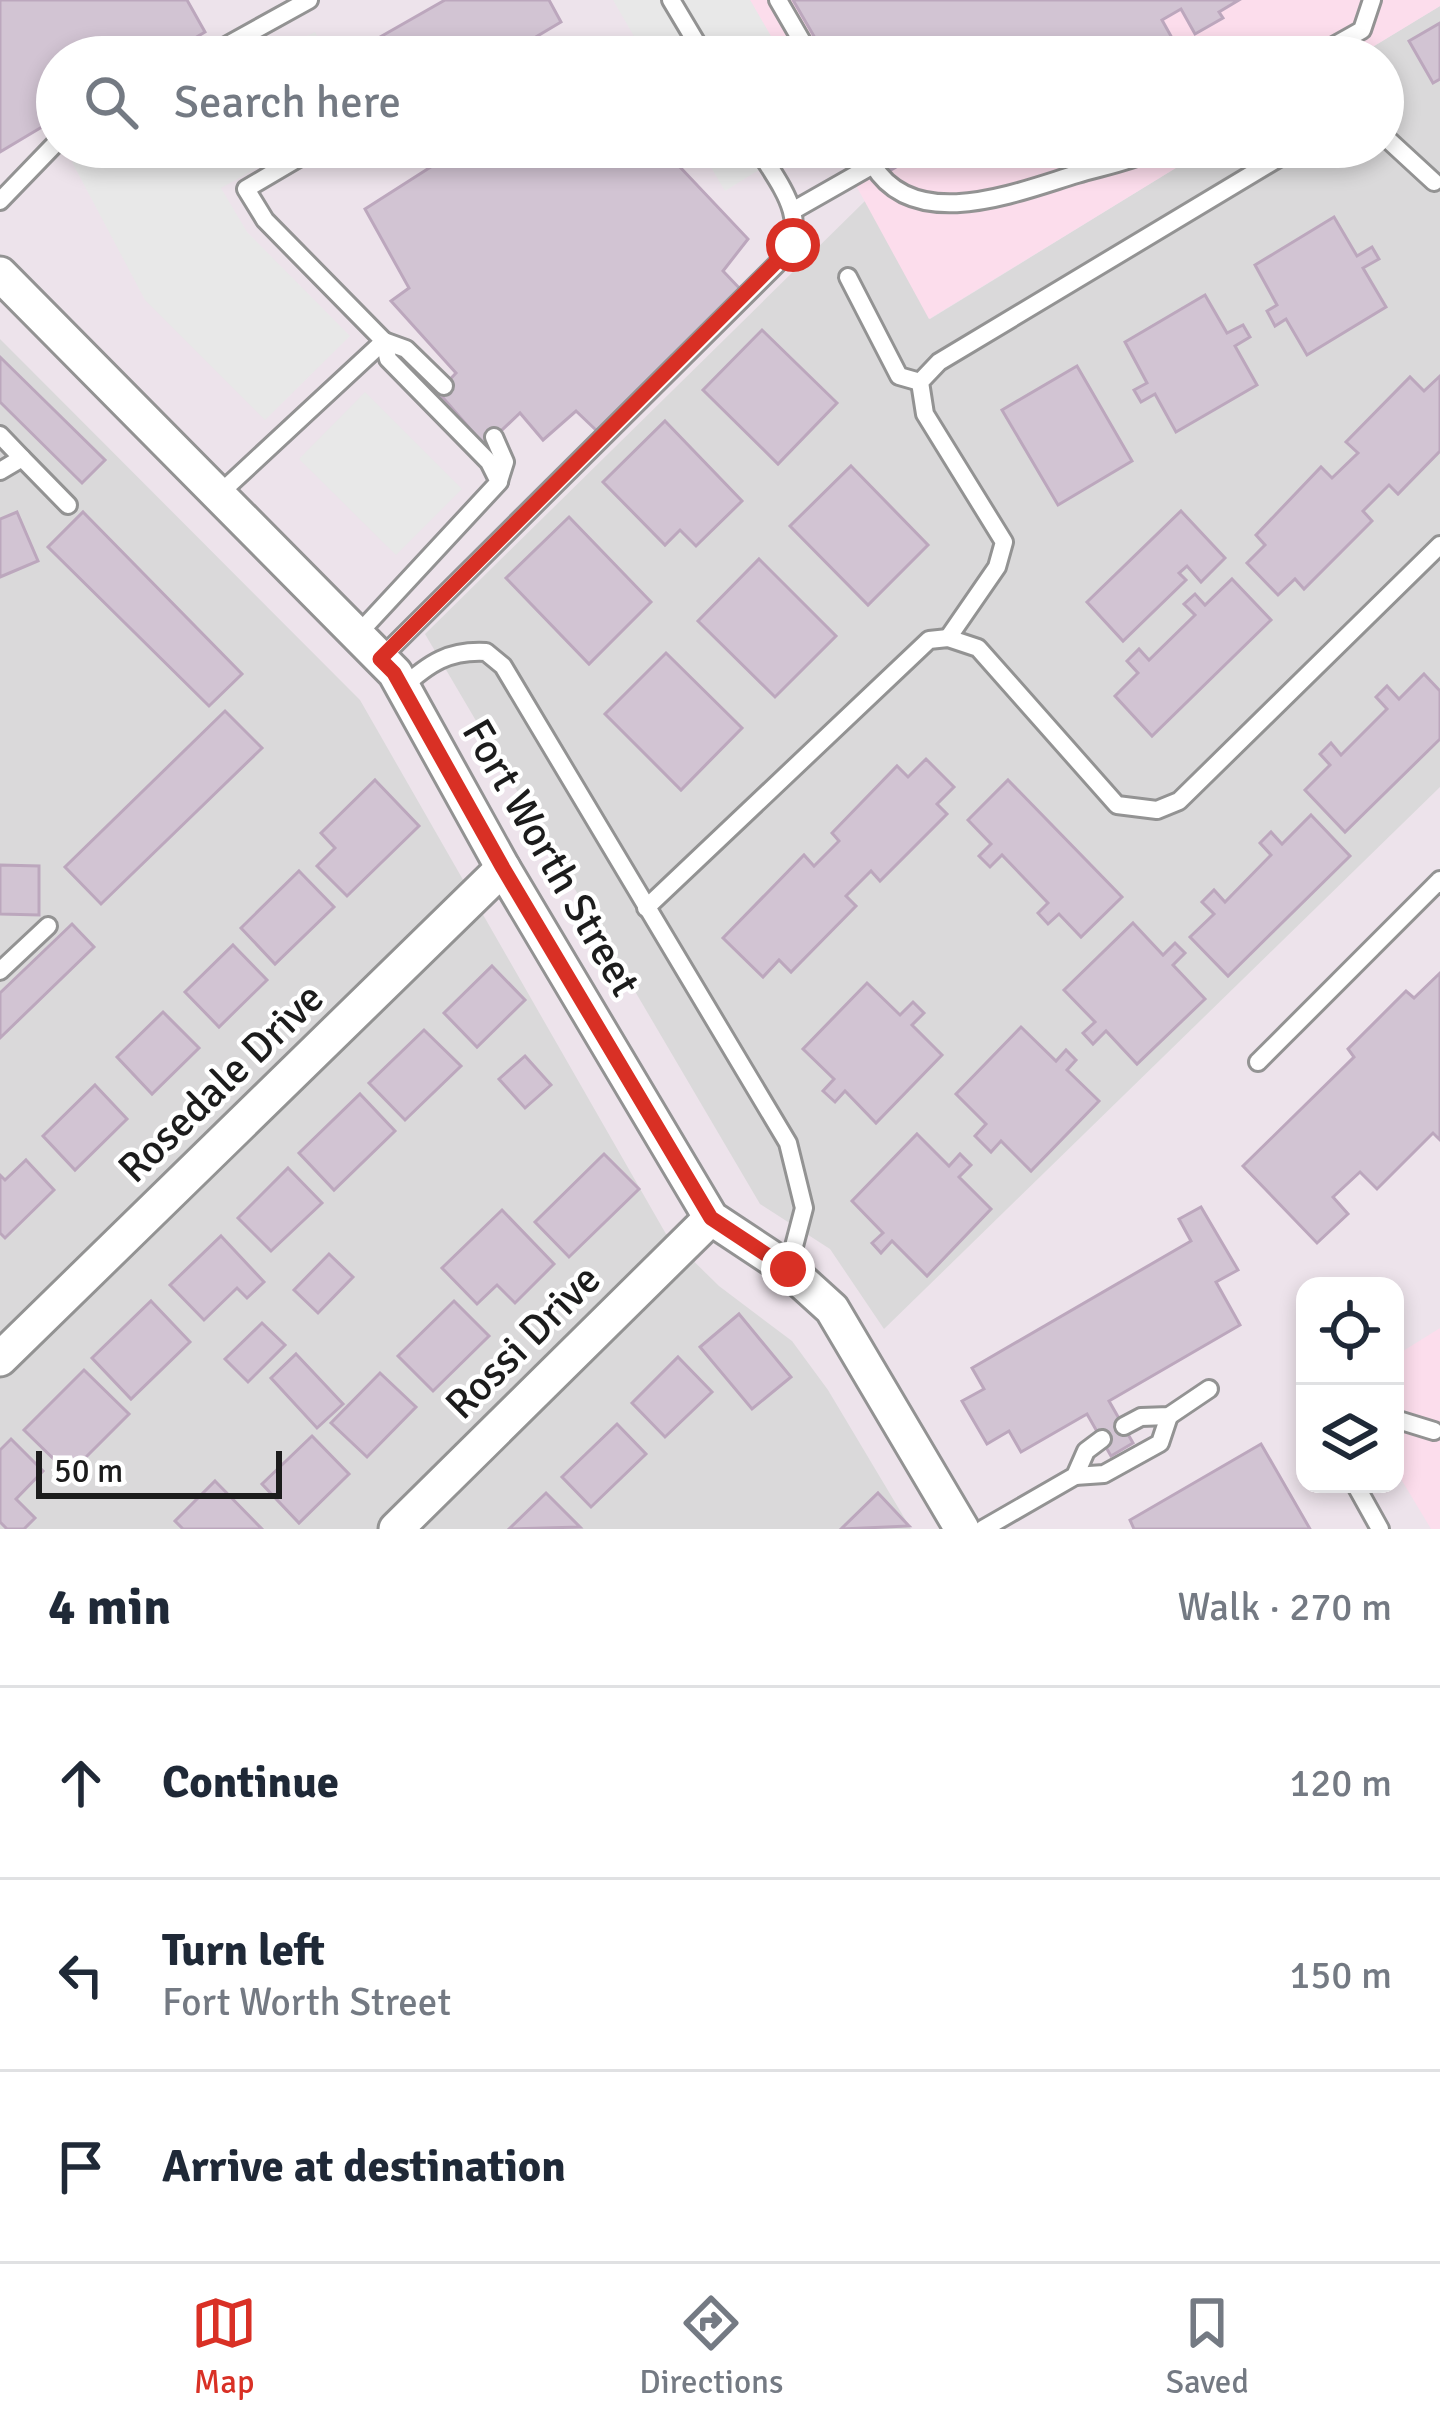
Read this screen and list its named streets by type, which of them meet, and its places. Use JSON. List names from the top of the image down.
{
  "streets": {
    "street": ["Fort Worth Street", "Rosedale Drive", "Rossi Drive"]
  },
  "crossings": [
    ["Fort Worth Street", "Rosedale Drive"],
    ["Fort Worth Street", "Rossi Drive"]
  ],
  "scale_bar": "50 m",
  "page": {
    "search": "Search here",
    "scale": "50 m",
    "heading": ["4 min", "Walk · 270 m"],
    "list": [
      ["Continue", "120 m"],
      ["Turn left", "Fort Worth Street", "150 m"],
      "Arrive at destination"
    ],
    "nav": ["Map", "Directions", "Saved"]
  }
}
